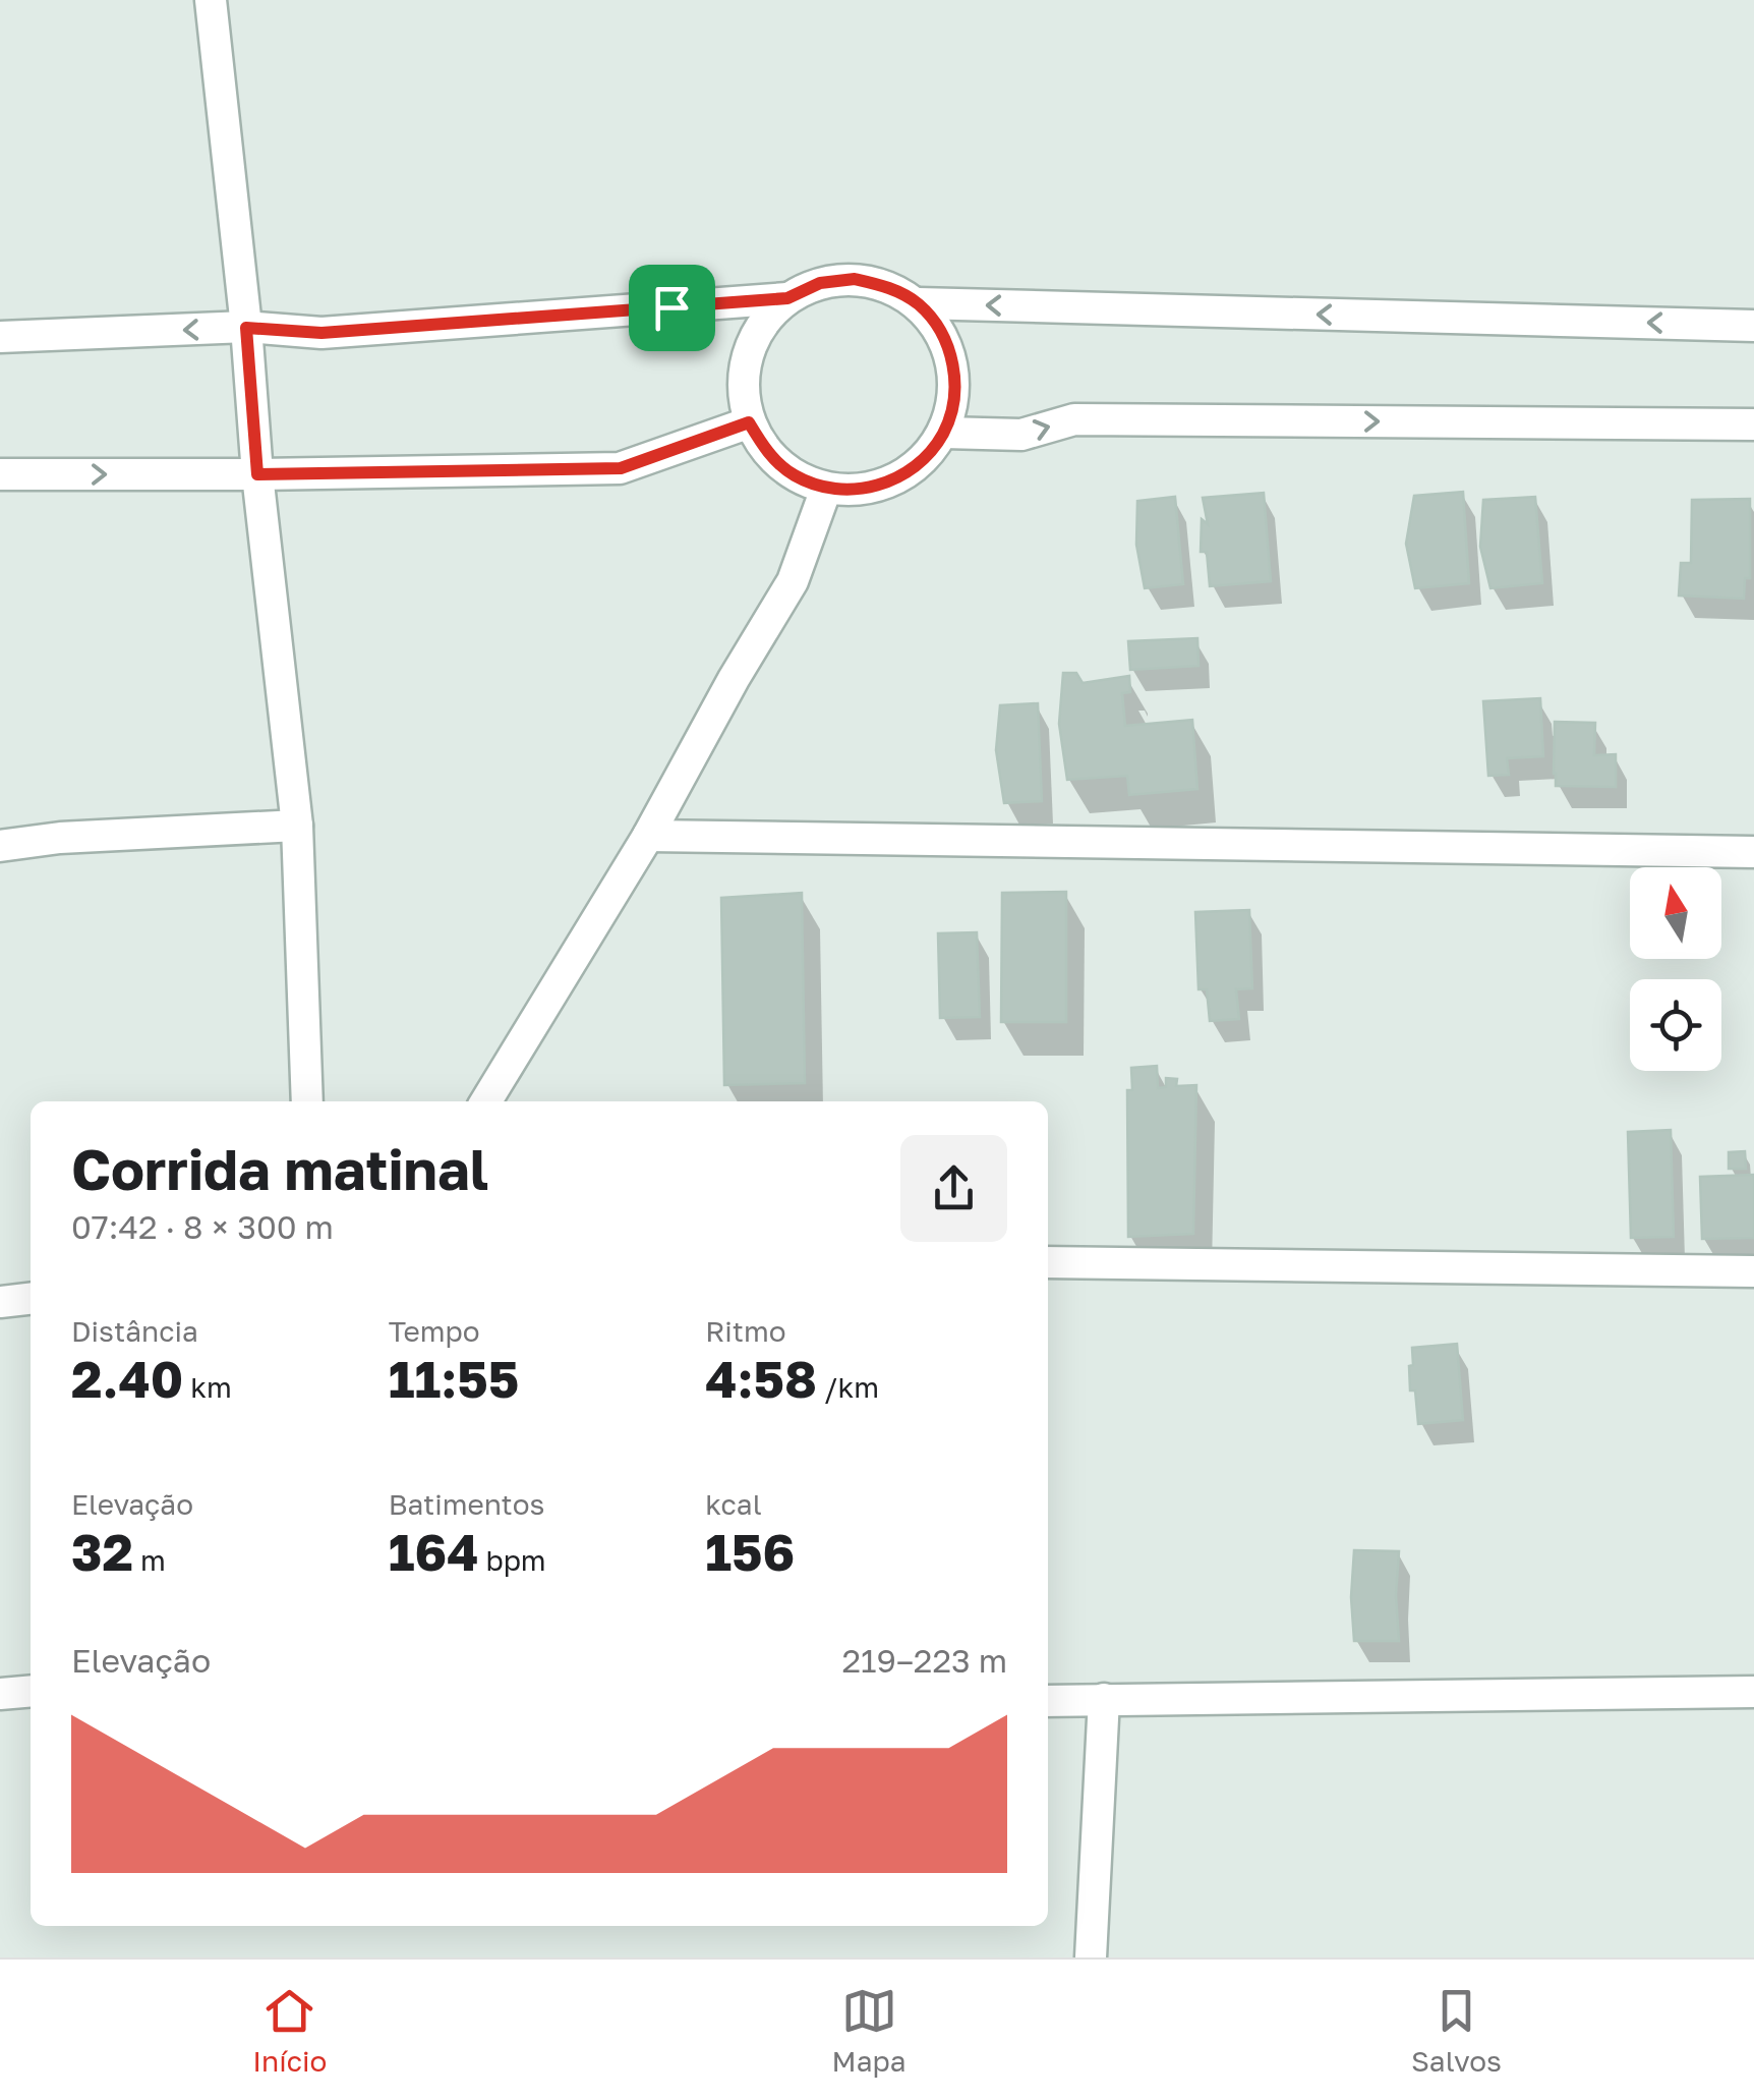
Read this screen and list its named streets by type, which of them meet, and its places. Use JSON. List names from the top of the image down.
{
  "north": "top",
  "page": {
    "heading": ["Corrida matinal", "07:42 · 8 × 300 m"],
    "stats": [
      ["Distância", "2.40 km"],
      ["Tempo", "11:55"],
      ["Ritmo", "4:58 /km"],
      ["Elevação", "32 m"],
      ["Batimentos", "164 bpm"],
      ["kcal", "156"]
    ],
    "chart": ["Elevação", "219–223 m"],
    "tabs": ["Início", "Mapa", "Salvos"]
  }
}
